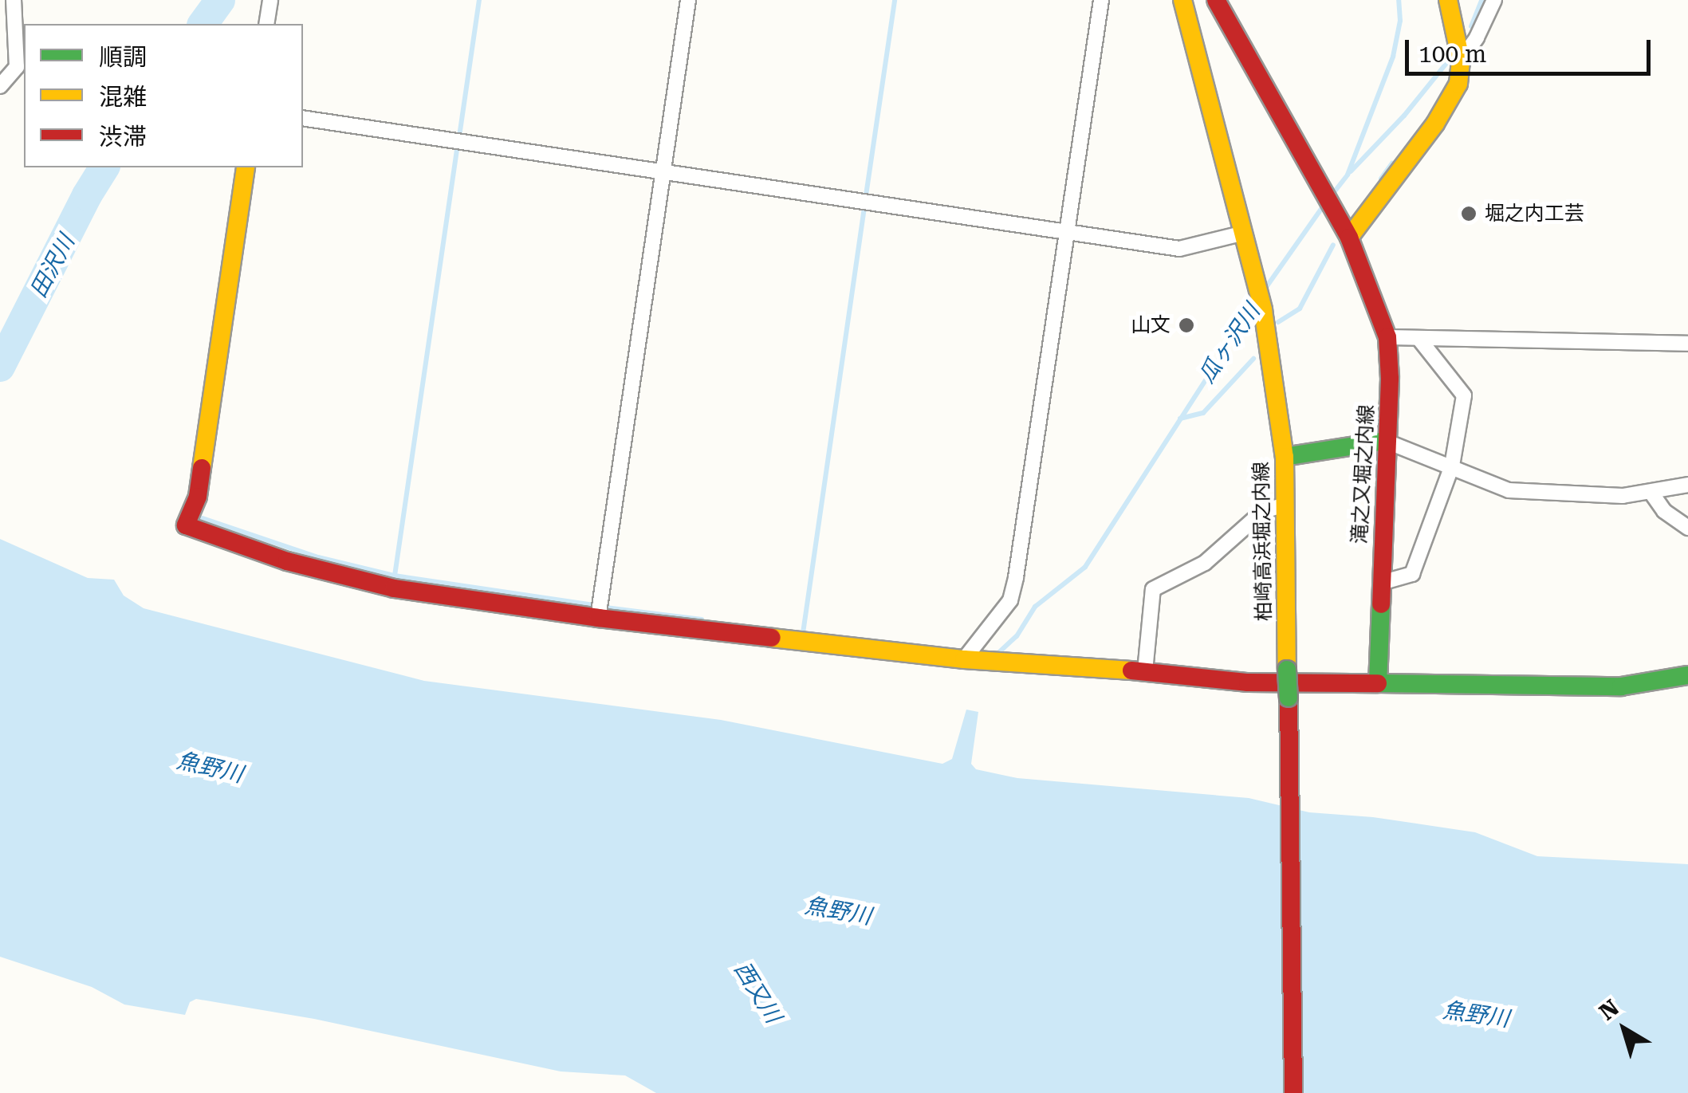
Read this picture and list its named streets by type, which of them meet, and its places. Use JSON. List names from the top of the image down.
{
  "streets": {
    "main road": ["滝之又堀之内線", "柏崎高浜堀之内線"]
  },
  "water": [
    "田沢川",
    "瓜ヶ沢川",
    "魚野川",
    "西又川"
  ],
  "places": ["堀之内工芸", "山文"],
  "legend": ["順調", "混雑", "渋滞"],
  "scale_bar": "100 m",
  "north": "top left"
}
